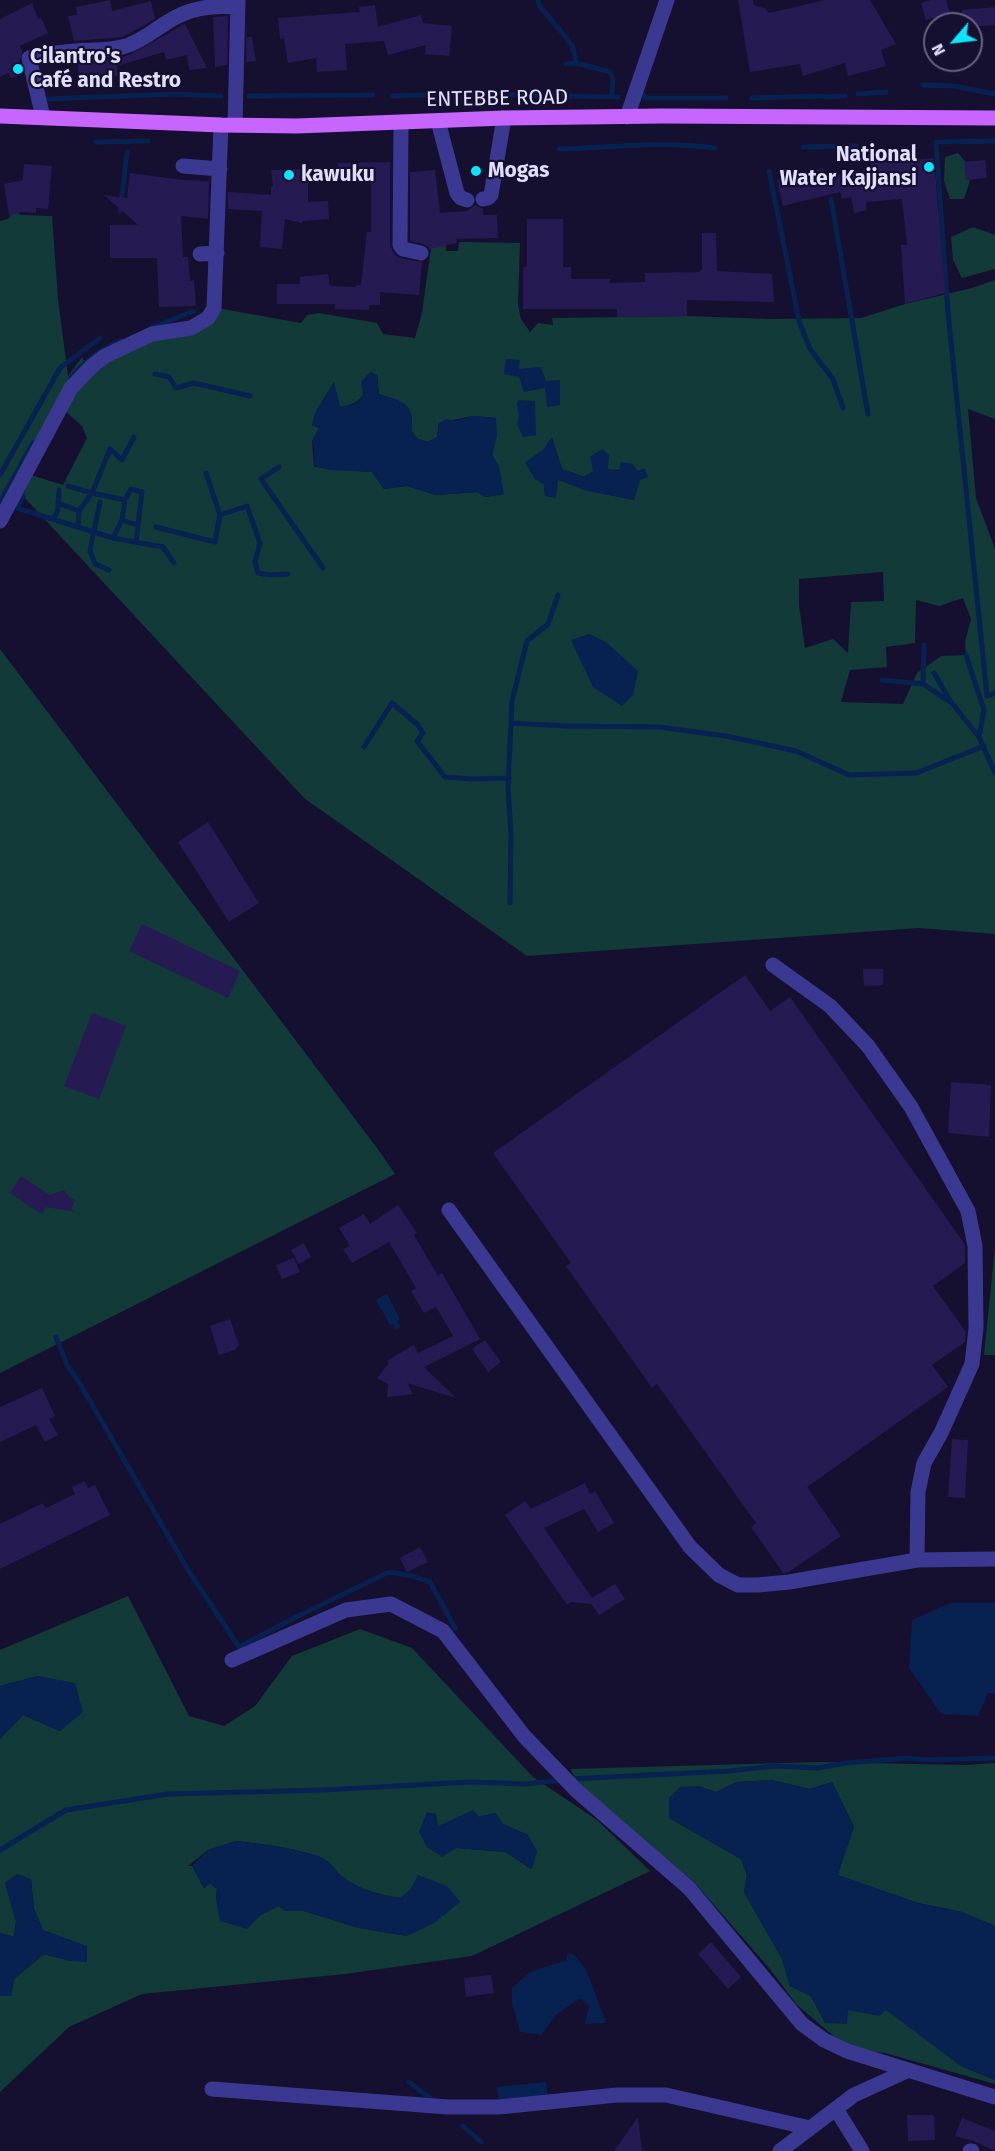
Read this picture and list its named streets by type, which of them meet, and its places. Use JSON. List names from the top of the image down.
{
  "streets": {
    "main road": ["ENTEBBE ROAD"]
  },
  "places": [
    "Cilantro's Café and Restro",
    "National Water Kajjansi",
    "Mogas",
    "kawuku"
  ],
  "north": "bottom left"
}
